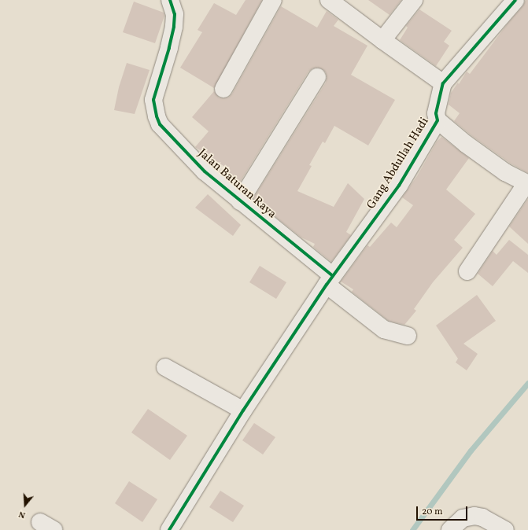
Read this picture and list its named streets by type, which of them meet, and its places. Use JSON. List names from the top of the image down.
{
  "streets": {
    "street": ["Gang Abdullah Hadi", "Jalan Baturan Raya"]
  },
  "crossings": [
    ["Gang Abdullah Hadi", "Jalan Baturan Raya"]
  ],
  "scale_bar": "20 m",
  "north": "bottom"
}
